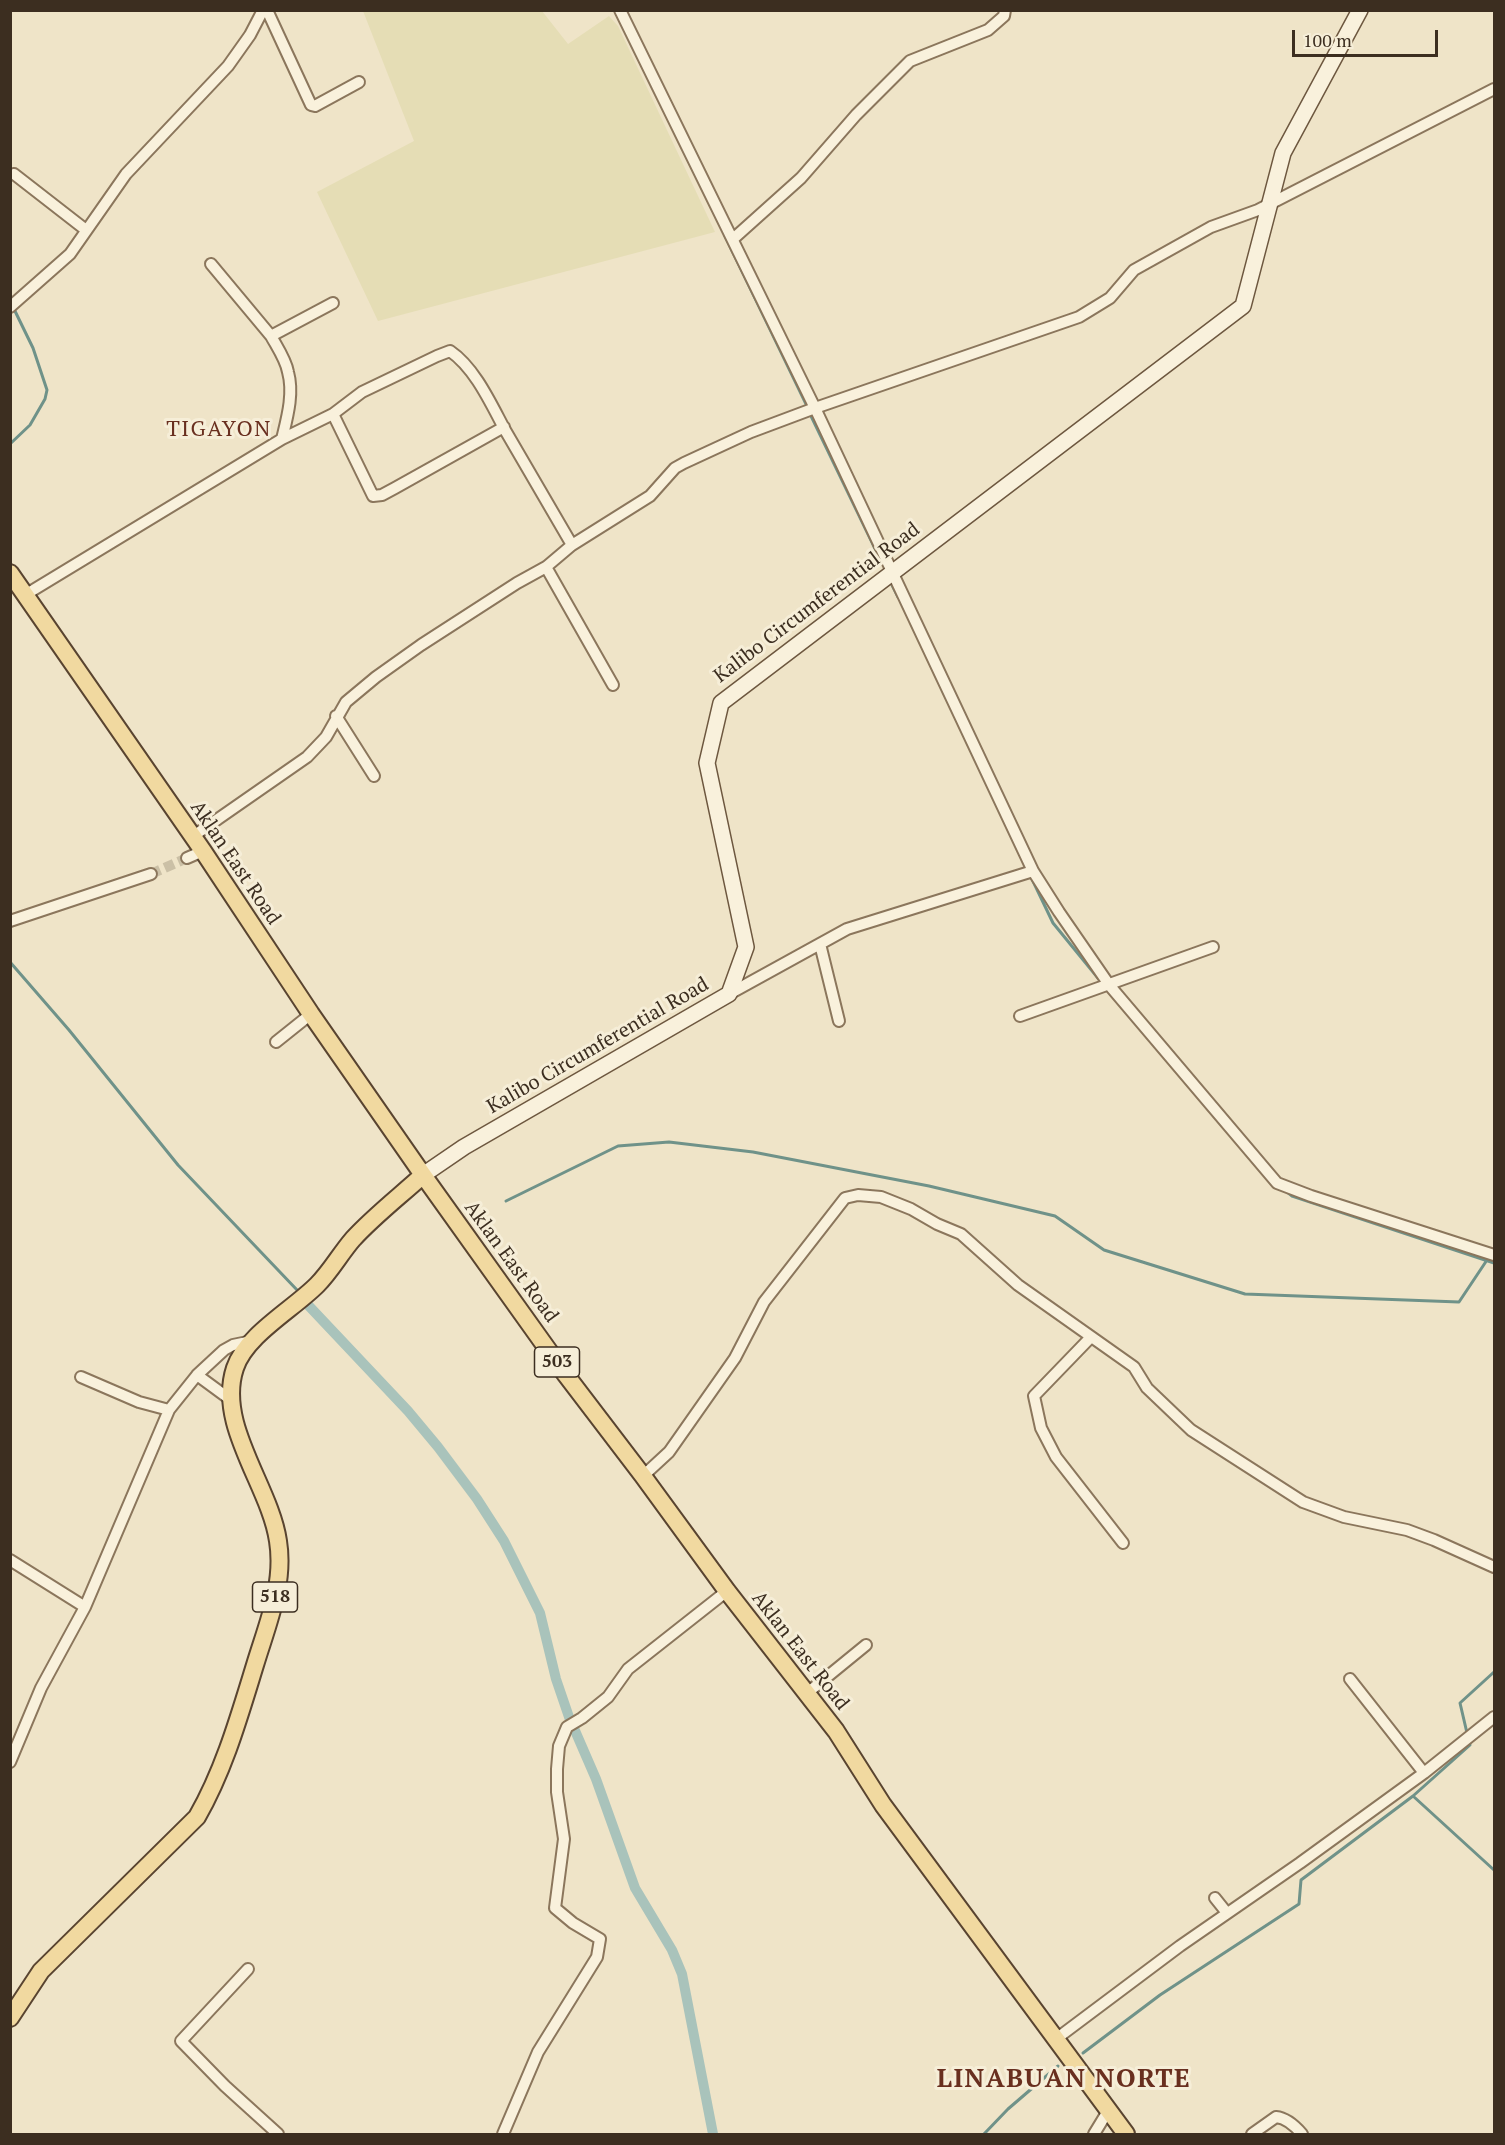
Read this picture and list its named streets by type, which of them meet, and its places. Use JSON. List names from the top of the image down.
{
  "streets": {
    "main road": [
      "Kalibo Circumferential Road",
      "Aklan East Road",
      "503",
      "518"
    ]
  },
  "crossings": [
    ["Kalibo Circumferential Road", "Aklan East Road"]
  ],
  "districts": ["TIGAYON", "LINABUAN NORTE"],
  "scale_bar": "100 m"
}
